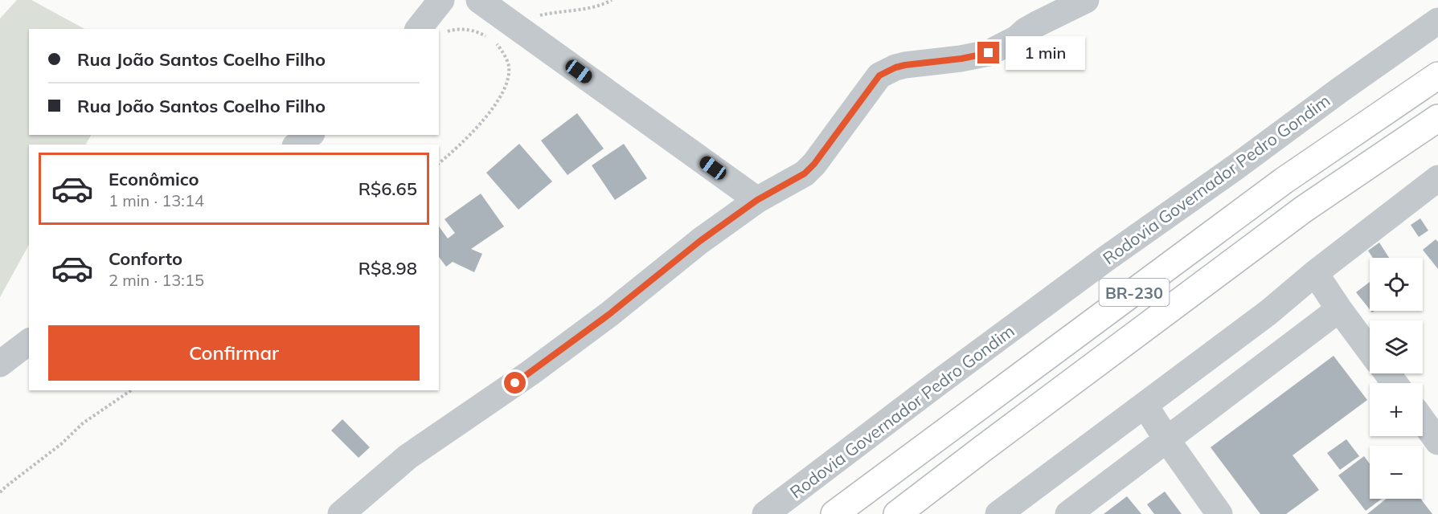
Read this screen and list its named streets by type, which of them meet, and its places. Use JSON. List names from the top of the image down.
{
  "streets": {
    "highway": ["BR-230"],
    "street": ["Rodovia Governador Pedro Gondim"]
  },
  "page": {
    "banner": ["Rua João Santos Coelho Filho", "Rua João Santos Coelho Filho"],
    "bubble": "1 min",
    "list": [
      {
        "name": "Econômico",
        "note": "1 min · 13:14",
        "value": "R$6.65"
      },
      {
        "name": "Conforto",
        "note": "2 min · 13:15",
        "value": "R$8.98"
      }
    ],
    "map_buttons": ["+", "−"],
    "buttons": "Confirmar"
  }
}
